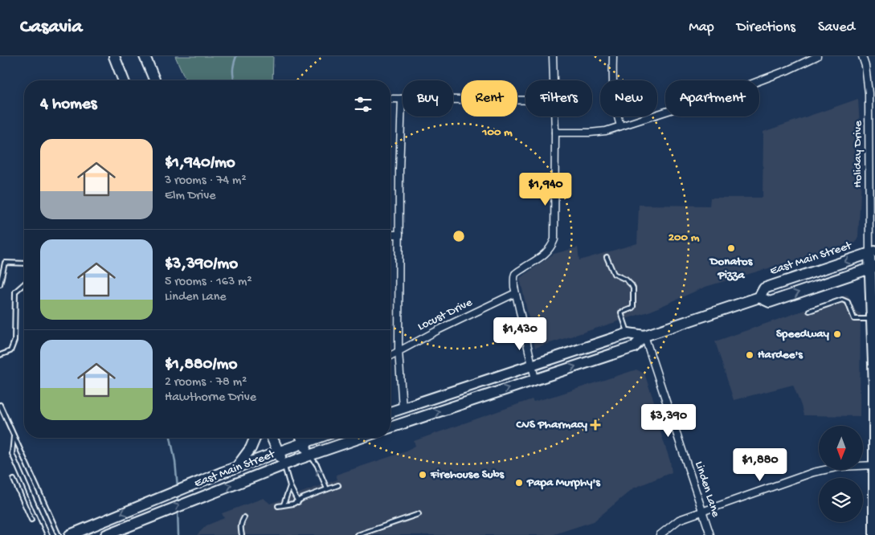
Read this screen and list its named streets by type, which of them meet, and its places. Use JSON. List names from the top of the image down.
{
  "streets": {
    "main road": ["East Main Street"],
    "street": ["Holiday Drive", "Locust Drive", "Linden Lane"]
  },
  "crossings": [
    ["Holiday Drive", "East Main Street"],
    ["East Main Street", "Linden Lane"]
  ],
  "places": {
    "other": [
      "Donatos Pizza",
      "Speedway",
      "Hardee's",
      "Firehouse Subs",
      "Papa Murphy's"
    ],
    "health": ["CVS Pharmacy"]
  },
  "north": "bottom",
  "page": {
    "header": "Casavia",
    "nav": ["Map", "Directions", "Saved"],
    "chip": [
      "Buy",
      "Rent",
      "Filters",
      "New",
      "Apartment"
    ],
    "heading": "4 homes",
    "list": [
      {
        "name": "$1,940/mo",
        "note": "3 rooms · 74 m² · Elm Drive"
      },
      {
        "name": "$3,390/mo",
        "note": "5 rooms · 163 m² · Linden Lane"
      },
      {
        "name": "$1,880/mo",
        "note": "2 rooms · 78 m² · Hawthorne Drive"
      }
    ],
    "price": [
      "$1,940",
      "$1,430",
      "$3,390",
      "$1,880"
    ]
  },
  "rings": ["100 m", "200 m"]
}
